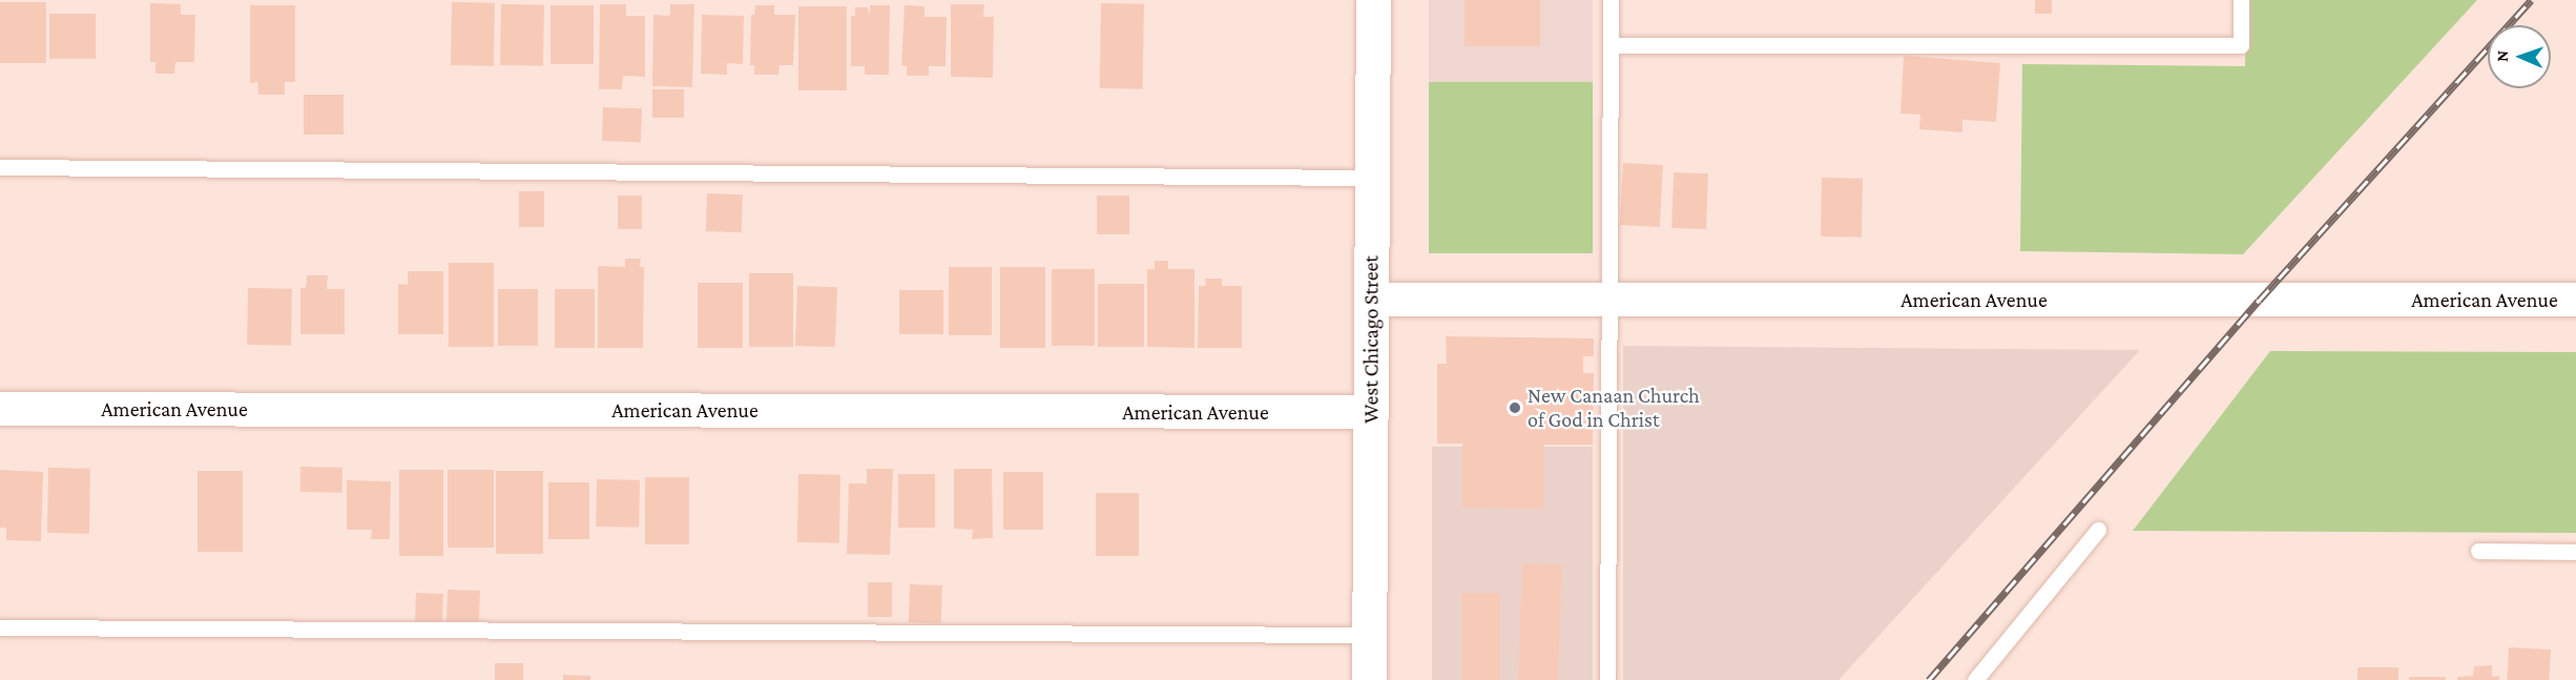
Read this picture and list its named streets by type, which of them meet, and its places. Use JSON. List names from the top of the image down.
{
  "streets": {
    "street": ["American Avenue", "West Chicago Street"]
  },
  "crossings": [
    ["American Avenue", "West Chicago Street"]
  ],
  "places": ["New Canaan Church of God in Christ"],
  "north": "left"
}
